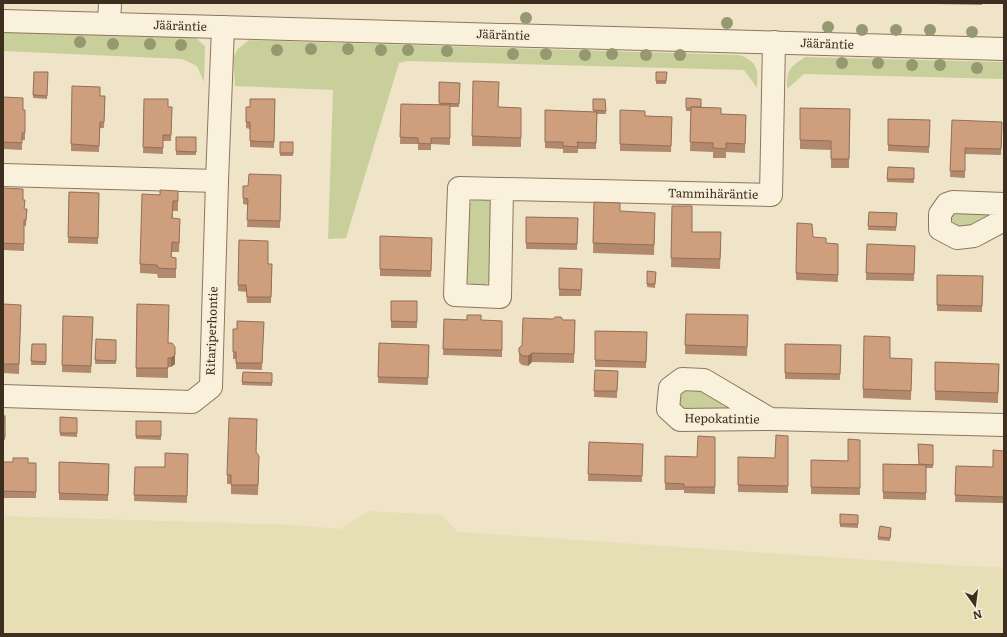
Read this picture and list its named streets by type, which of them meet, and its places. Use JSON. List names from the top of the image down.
{
  "streets": {
    "street": [
      "Jääräntie",
      "Tammihäräntie",
      "Ritariperhontie",
      "Hepokatintie"
    ]
  },
  "crossings": [
    ["Jääräntie", "Tammihäräntie"],
    ["Jääräntie", "Ritariperhontie"]
  ],
  "north": "bottom"
}
